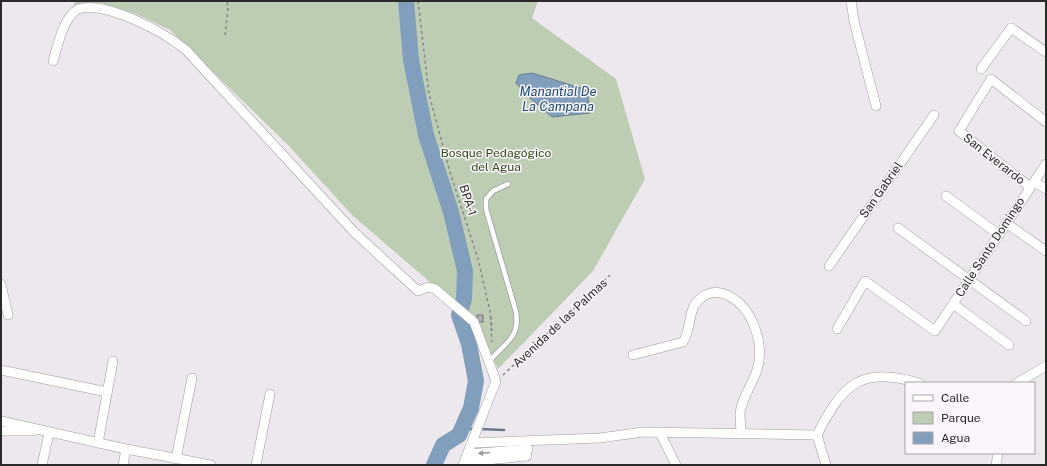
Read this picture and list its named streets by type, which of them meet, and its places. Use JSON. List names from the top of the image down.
{
  "streets": {
    "street": ["San Everardo", "San Gabriel", "Calle Santo Domingo"],
    "path": ["BPA-1", "Avenida de las Palmas"]
  },
  "crossings": [
    ["San Everardo", "Calle Santo Domingo"]
  ],
  "water": ["Manantial De La Campana"],
  "parks": ["Bosque Pedagógico del Agua"],
  "legend": ["Calle", "Parque", "Agua"]
}
